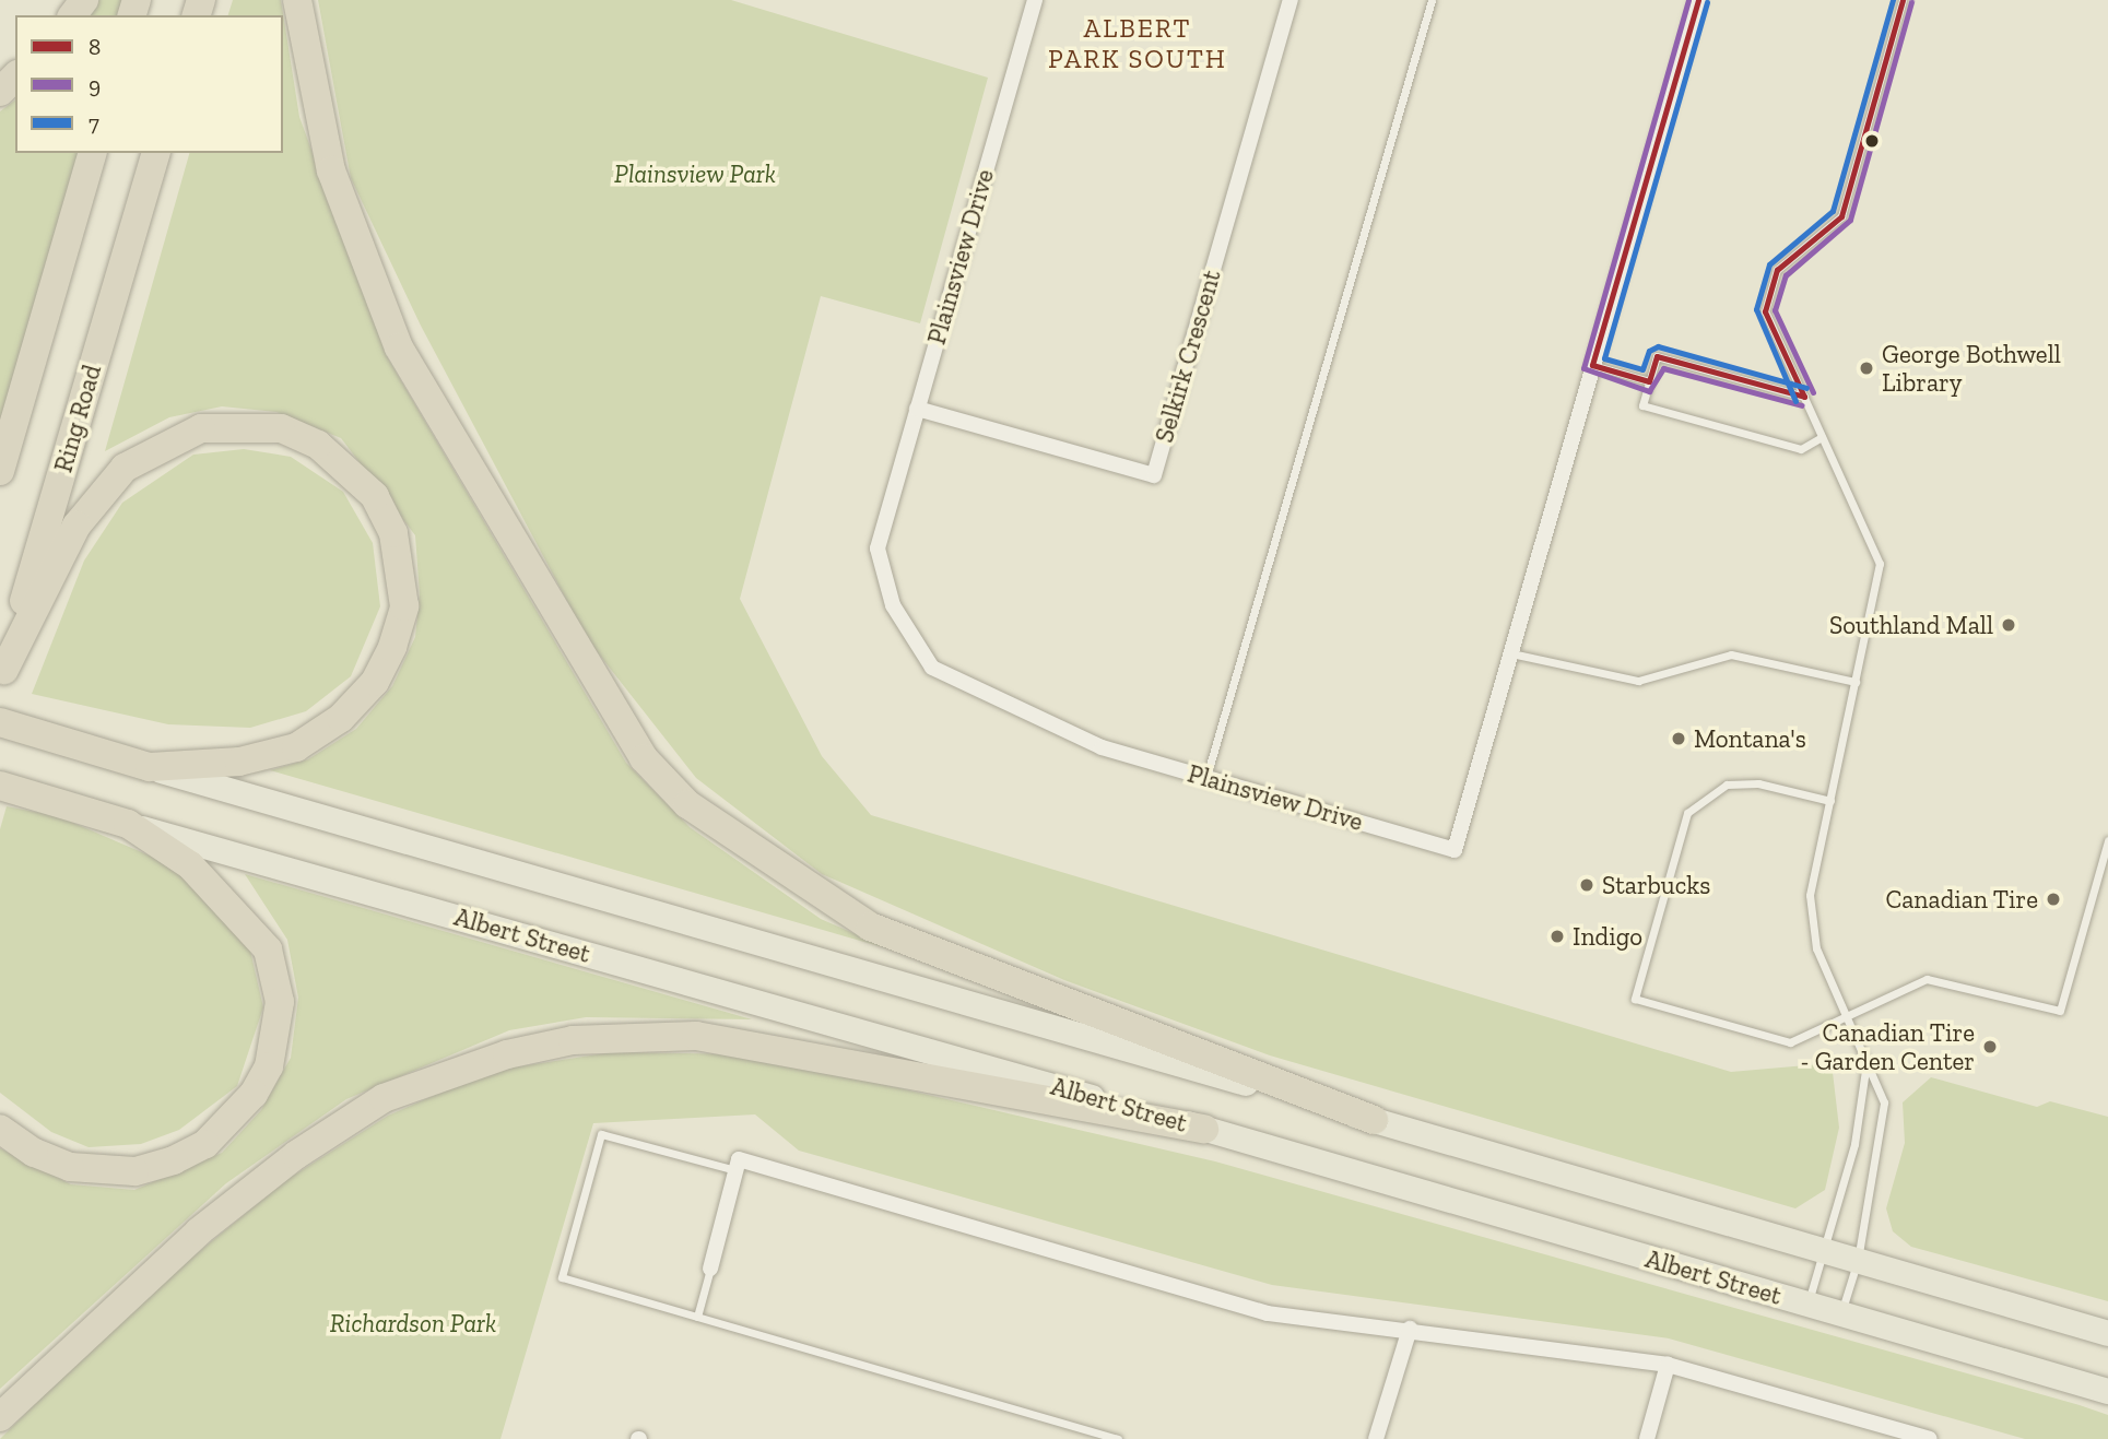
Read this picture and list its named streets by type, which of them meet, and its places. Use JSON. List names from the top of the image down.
{
  "streets": {
    "highway": ["Ring Road"],
    "main road": ["Albert Street"],
    "street": ["Plainsview Drive", "Selkirk Crescent"]
  },
  "crossings": [
    ["Plainsview Drive", "Selkirk Crescent"]
  ],
  "districts": ["ALBERT PARK SOUTH"],
  "parks": ["Plainsview Park", "Richardson Park"],
  "places": [
    "George Bothwell Library",
    "Southland Mall",
    "Montana's",
    "Starbucks",
    "Canadian Tire",
    "Indigo",
    "Canadian Tire - Garden Center"
  ],
  "lines": ["transit line 8", "transit line 9", "transit line 7"],
  "legend": ["8", "9", "7"]
}
